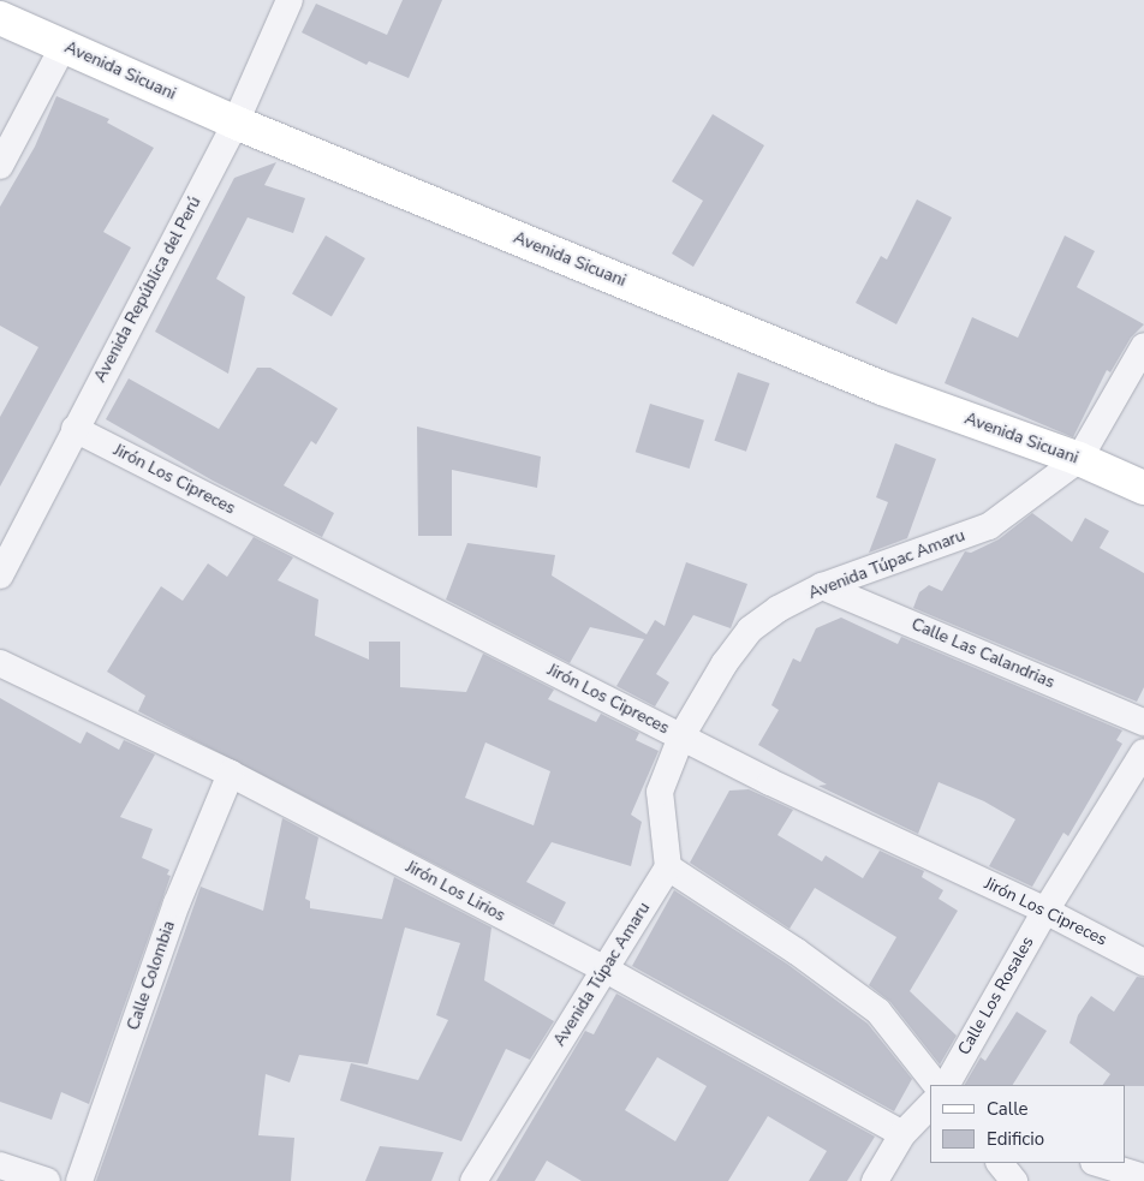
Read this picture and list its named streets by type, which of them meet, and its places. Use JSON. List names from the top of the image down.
{
  "streets": {
    "street": [
      "Avenida Sicuani",
      "Avenida República del Perú",
      "Jirón Los Cipreces",
      "Avenida Túpac Amaru",
      "Calle Las Calandrias",
      "Jirón Los Lirios",
      "Calle Colombia",
      "Calle Los Rosales"
    ]
  },
  "crossings": [
    ["Avenida Sicuani", "Avenida República del Perú"],
    ["Avenida Sicuani", "Avenida Túpac Amaru"],
    ["Avenida República del Perú", "Jirón Los Cipreces"],
    ["Jirón Los Cipreces", "Avenida Túpac Amaru"],
    ["Jirón Los Cipreces", "Calle Los Rosales"],
    ["Avenida Túpac Amaru", "Calle Las Calandrias"],
    ["Avenida Túpac Amaru", "Jirón Los Lirios"],
    ["Jirón Los Lirios", "Calle Colombia"]
  ],
  "legend": ["Calle", "Edificio"]
}
